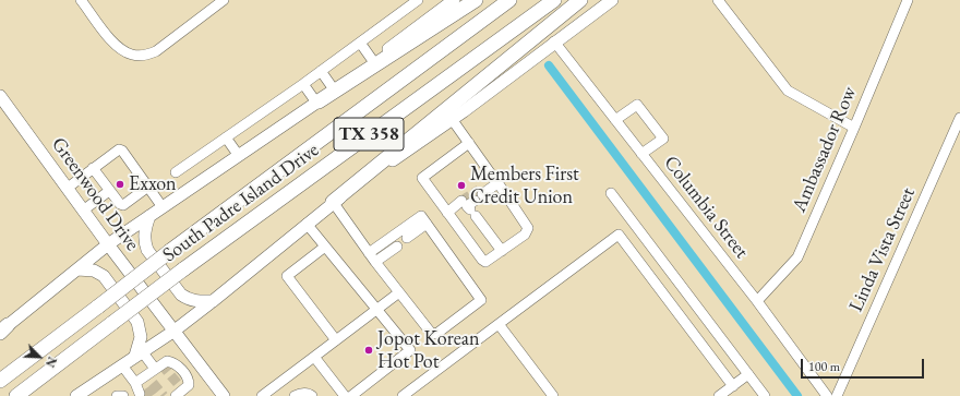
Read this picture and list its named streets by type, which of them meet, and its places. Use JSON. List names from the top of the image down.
{
  "streets": {
    "highway": ["TX 358", "South Padre Island Drive"],
    "main road": ["Greenwood Drive"],
    "street": ["Ambassador Row", "Columbia Street", "Linda Vista Street"]
  },
  "crossings": [
    ["Ambassador Row", "Columbia Street"]
  ],
  "places": ["Exxon", "Members First Credit Union", "Jopot Korean Hot Pot"],
  "scale_bar": "100 m",
  "north": "bottom right"
}
